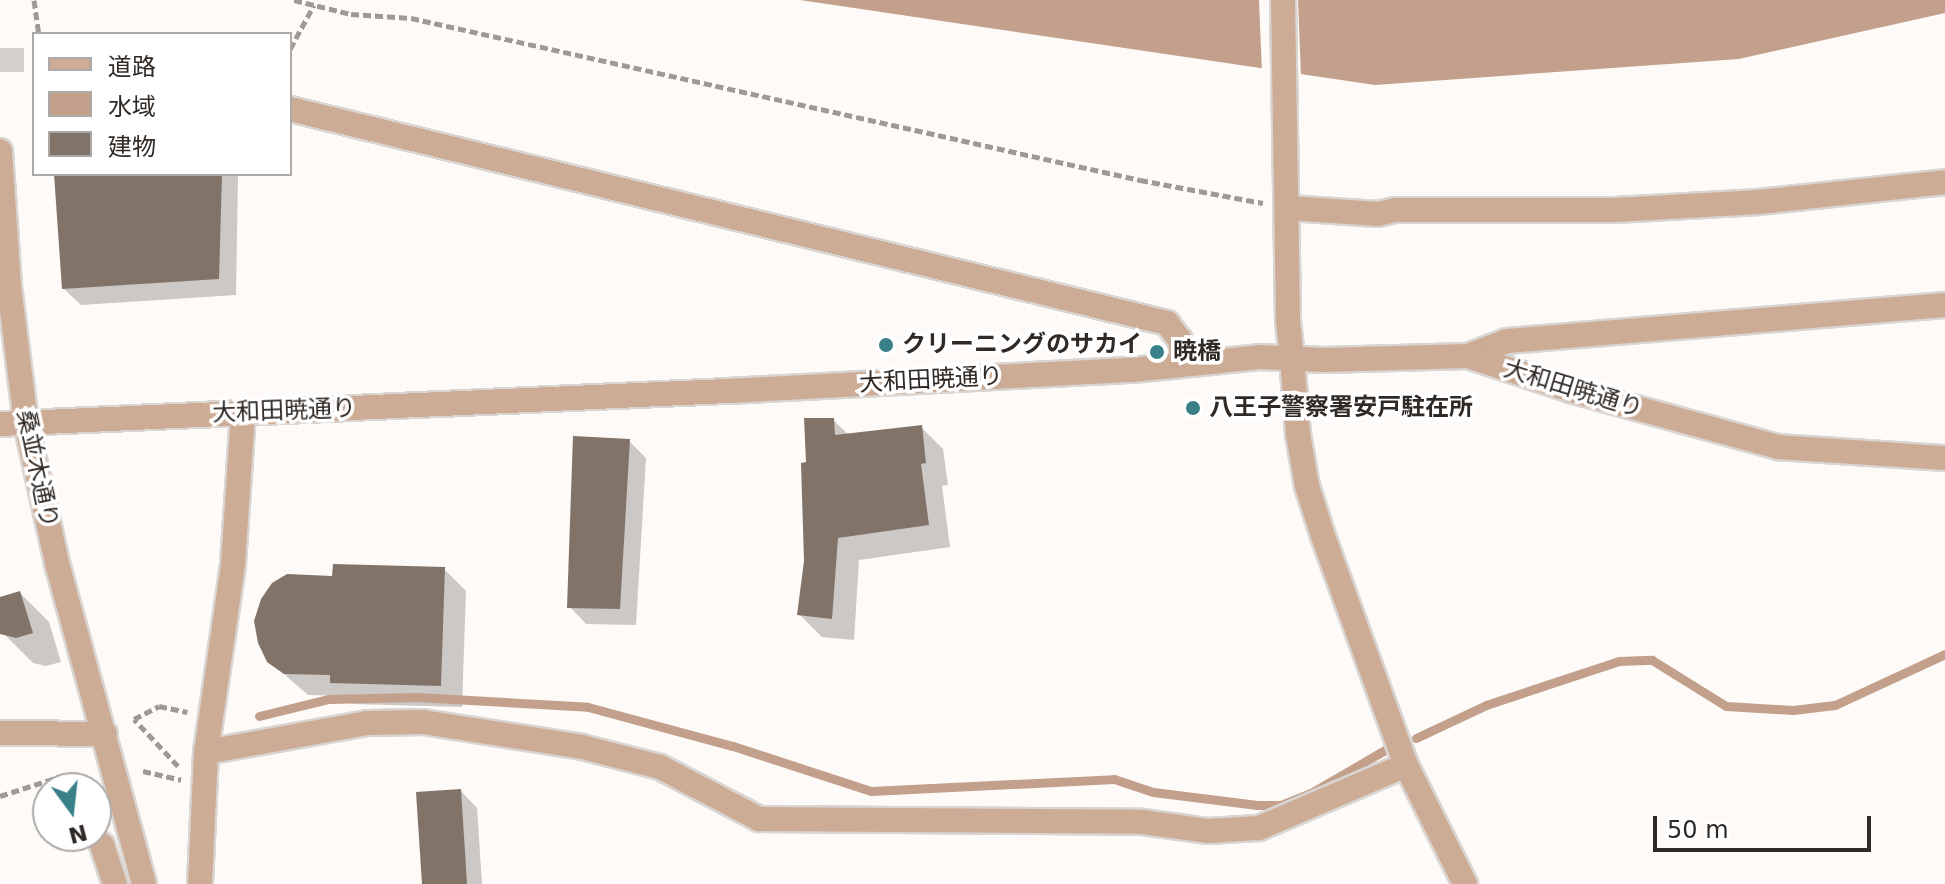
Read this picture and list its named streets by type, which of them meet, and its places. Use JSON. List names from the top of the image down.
{
  "streets": {
    "street": ["大和田暁通り", "桑並木通り"]
  },
  "crossings": [
    ["大和田暁通り", "桑並木通り"]
  ],
  "places": ["クリーニングのサカイ", "暁橋", "八王子警察署安戸駐在所"],
  "legend": ["道路", "水域", "建物"],
  "scale_bar": "50 m",
  "north": "bottom"
}
